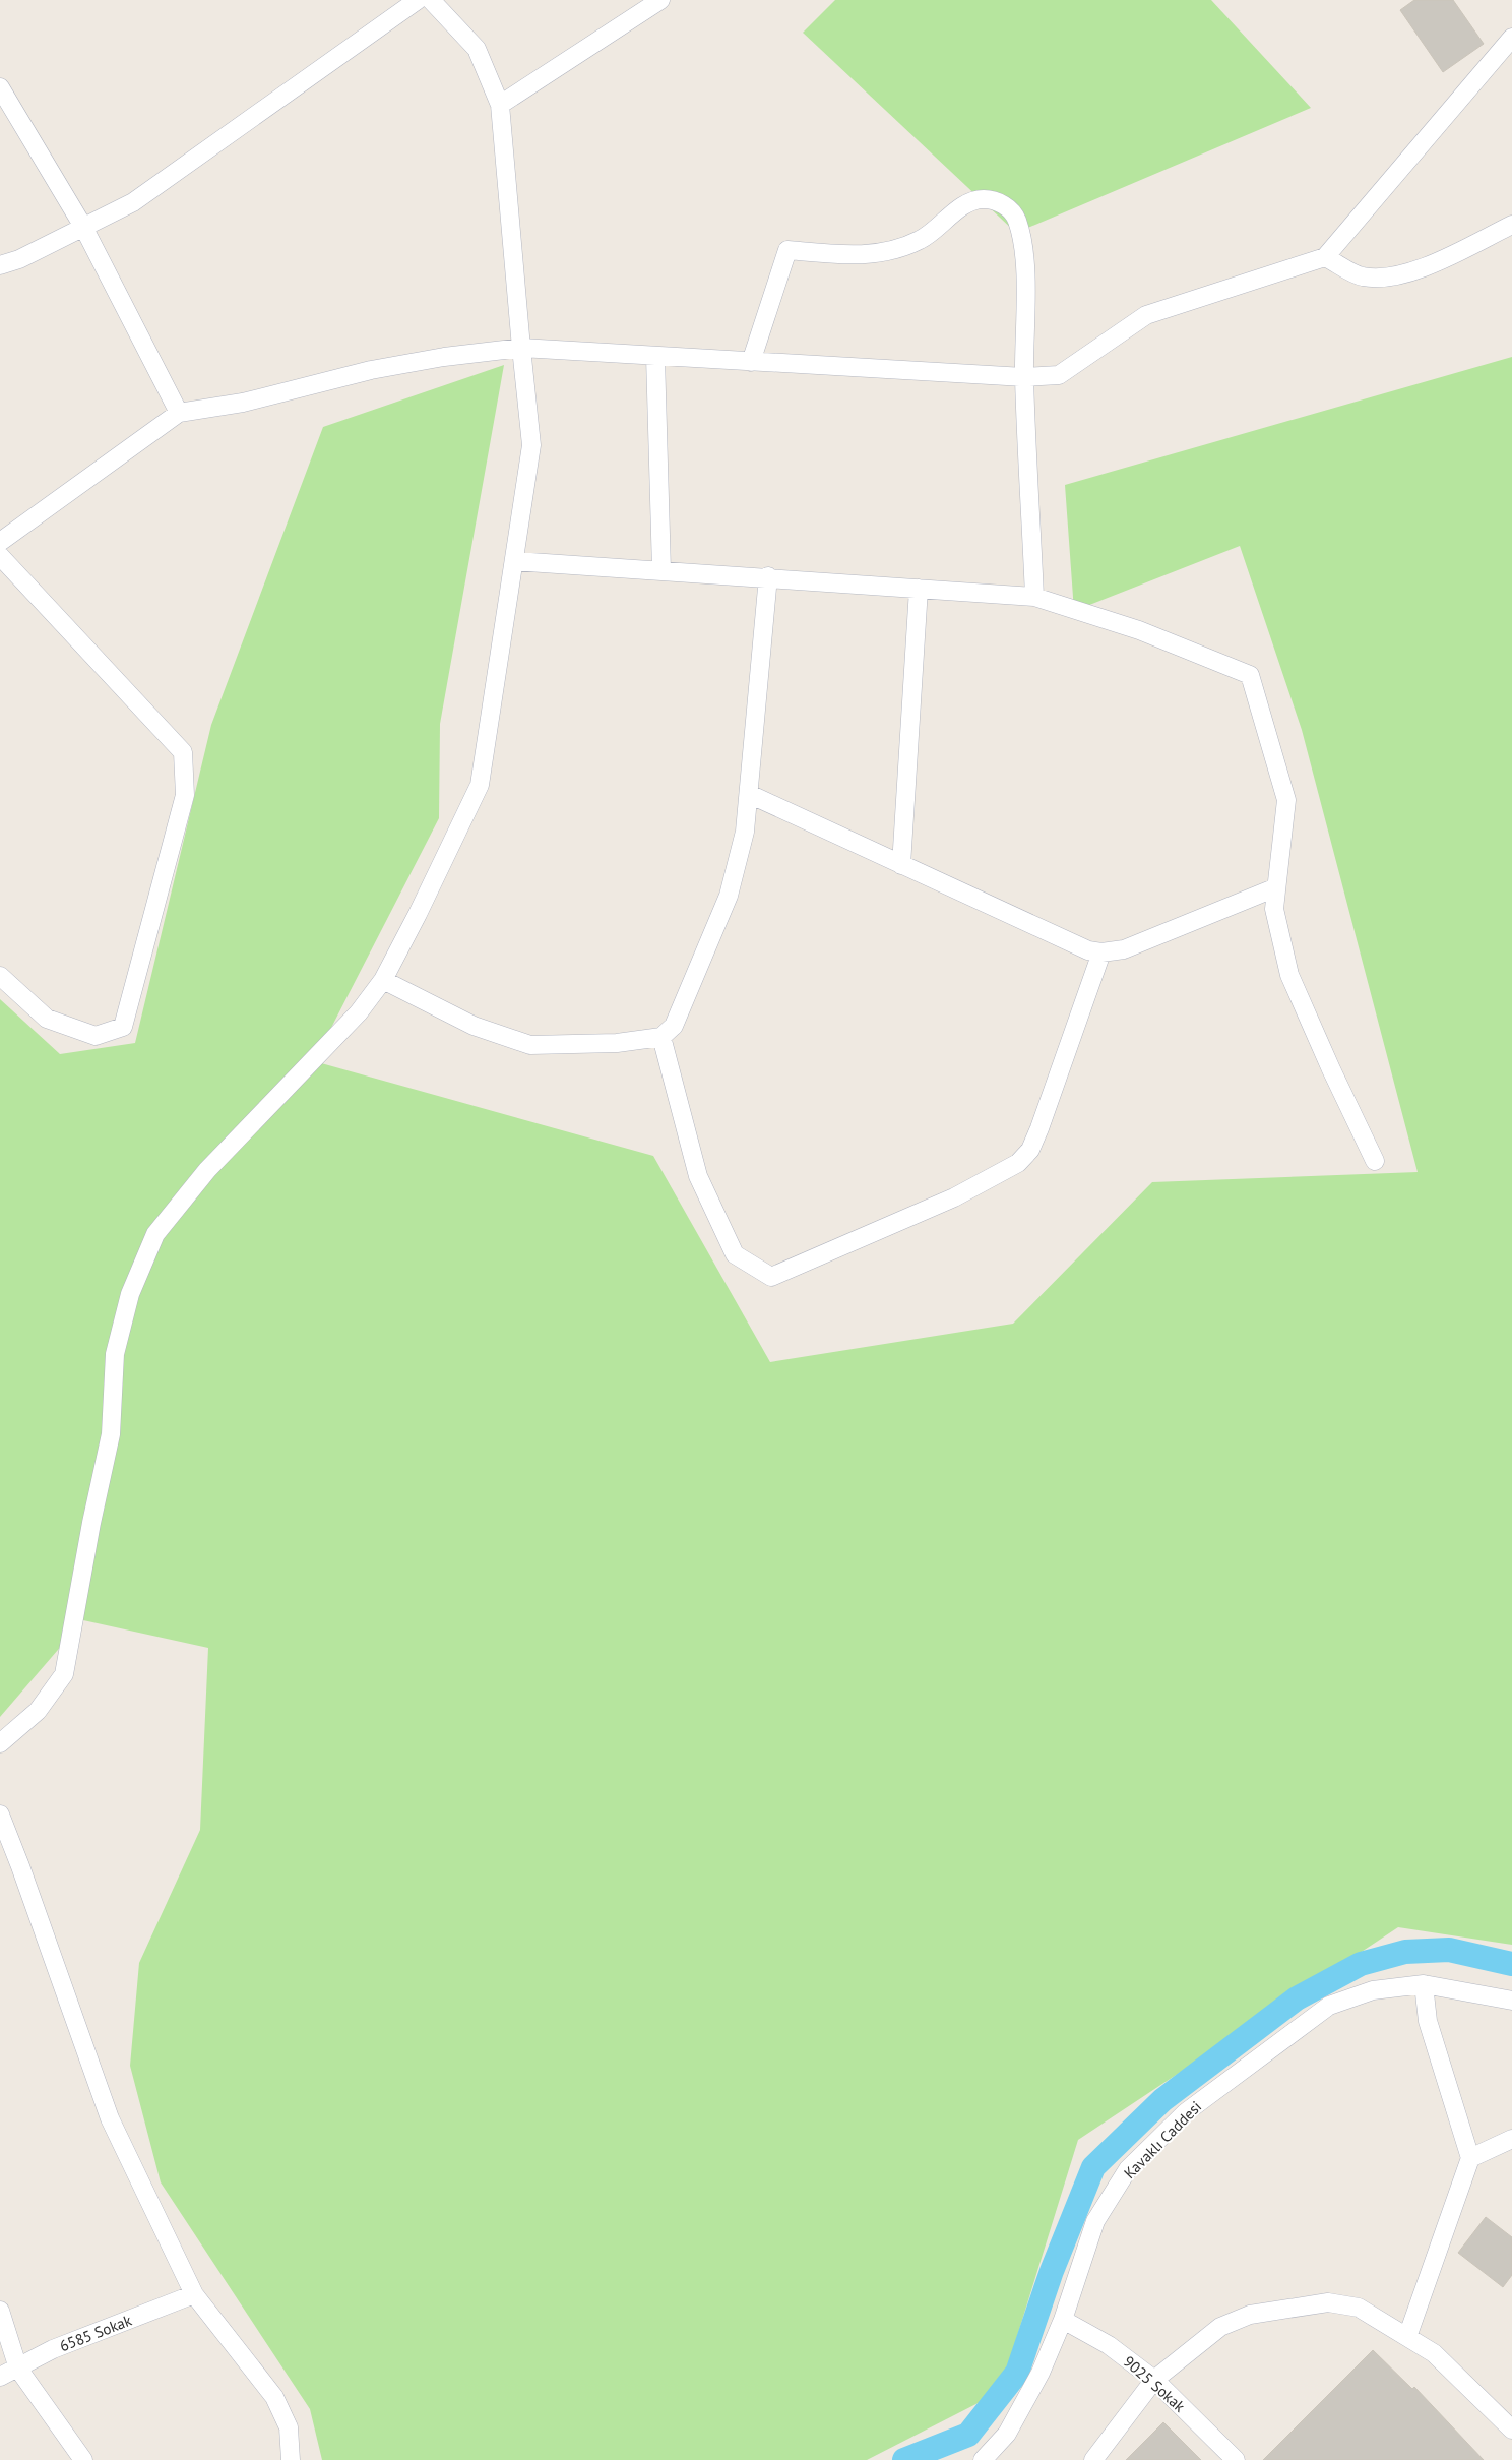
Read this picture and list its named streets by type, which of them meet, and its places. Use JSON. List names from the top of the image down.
{
  "streets": {
    "street": ["Kavaklı Caddesi", "6585 Sokak", "9025 Sokak"]
  },
  "crossings": [
    ["Kavaklı Caddesi", "9025 Sokak"]
  ]
}
